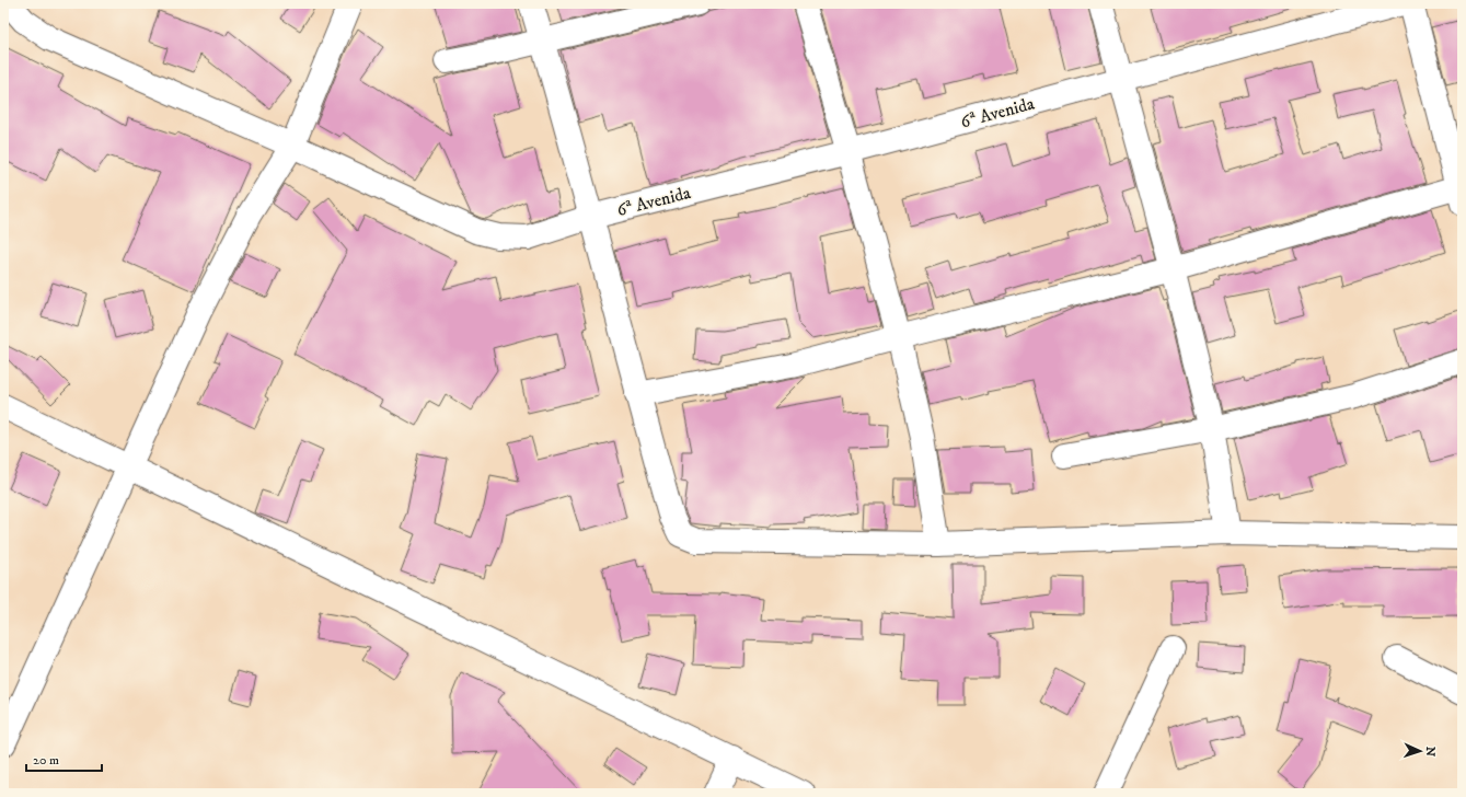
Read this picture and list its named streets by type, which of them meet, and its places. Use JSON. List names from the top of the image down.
{
  "streets": {
    "street": ["6ª Avenida"]
  },
  "scale_bar": "20 m",
  "north": "right"
}
